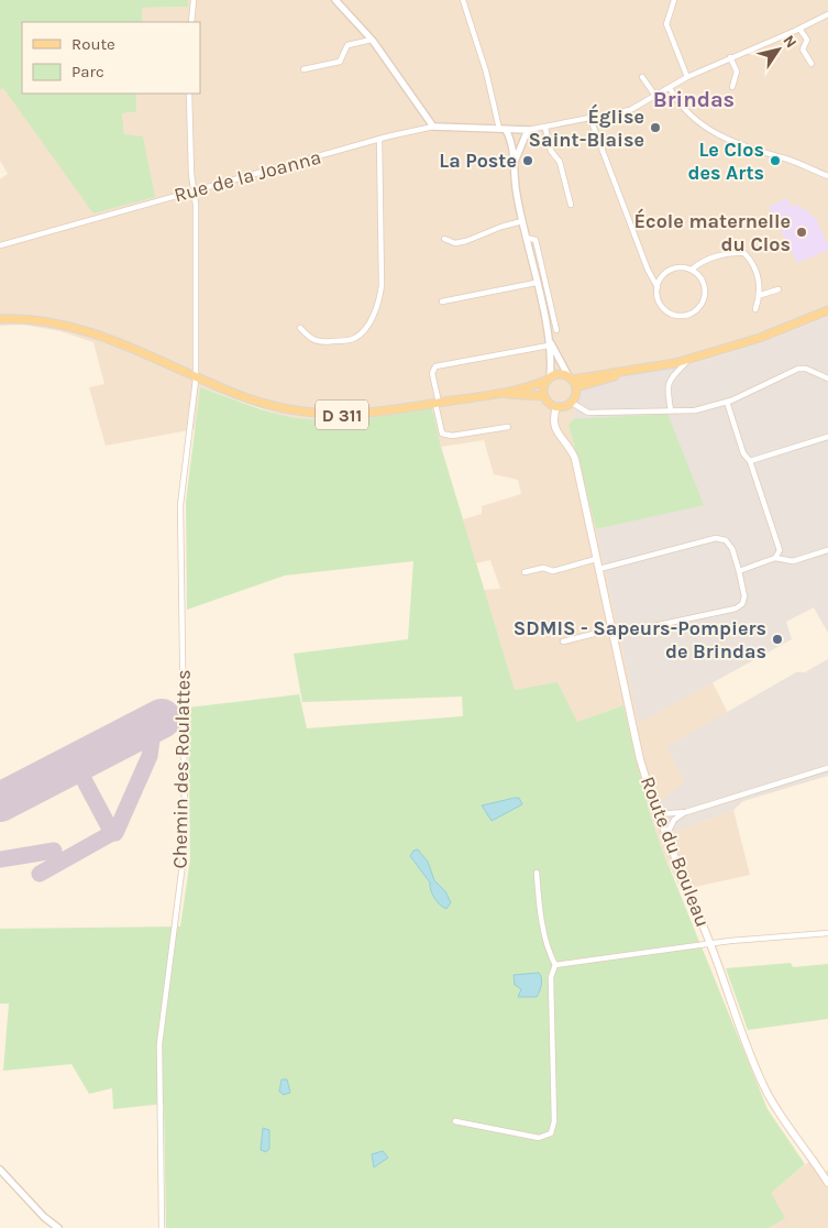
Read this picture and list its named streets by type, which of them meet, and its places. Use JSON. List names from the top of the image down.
{
  "streets": {
    "main road": ["D 311", "Route du Bouleau"],
    "street": ["Rue de la Joanna", "Chemin des Roulattes"]
  },
  "crossings": [
    ["Rue de la Joanna", "Chemin des Roulattes"],
    ["D 311", "Chemin des Roulattes"],
    ["D 311", "Route du Bouleau"]
  ],
  "districts": ["Brindas"],
  "places": [
    "Église Saint-Blaise",
    "La Poste",
    "Le Clos des Arts",
    "École maternelle du Clos",
    "SDMIS - Sapeurs-Pompiers de Brindas"
  ],
  "legend": ["Route", "Parc"],
  "north": "top right"
}
